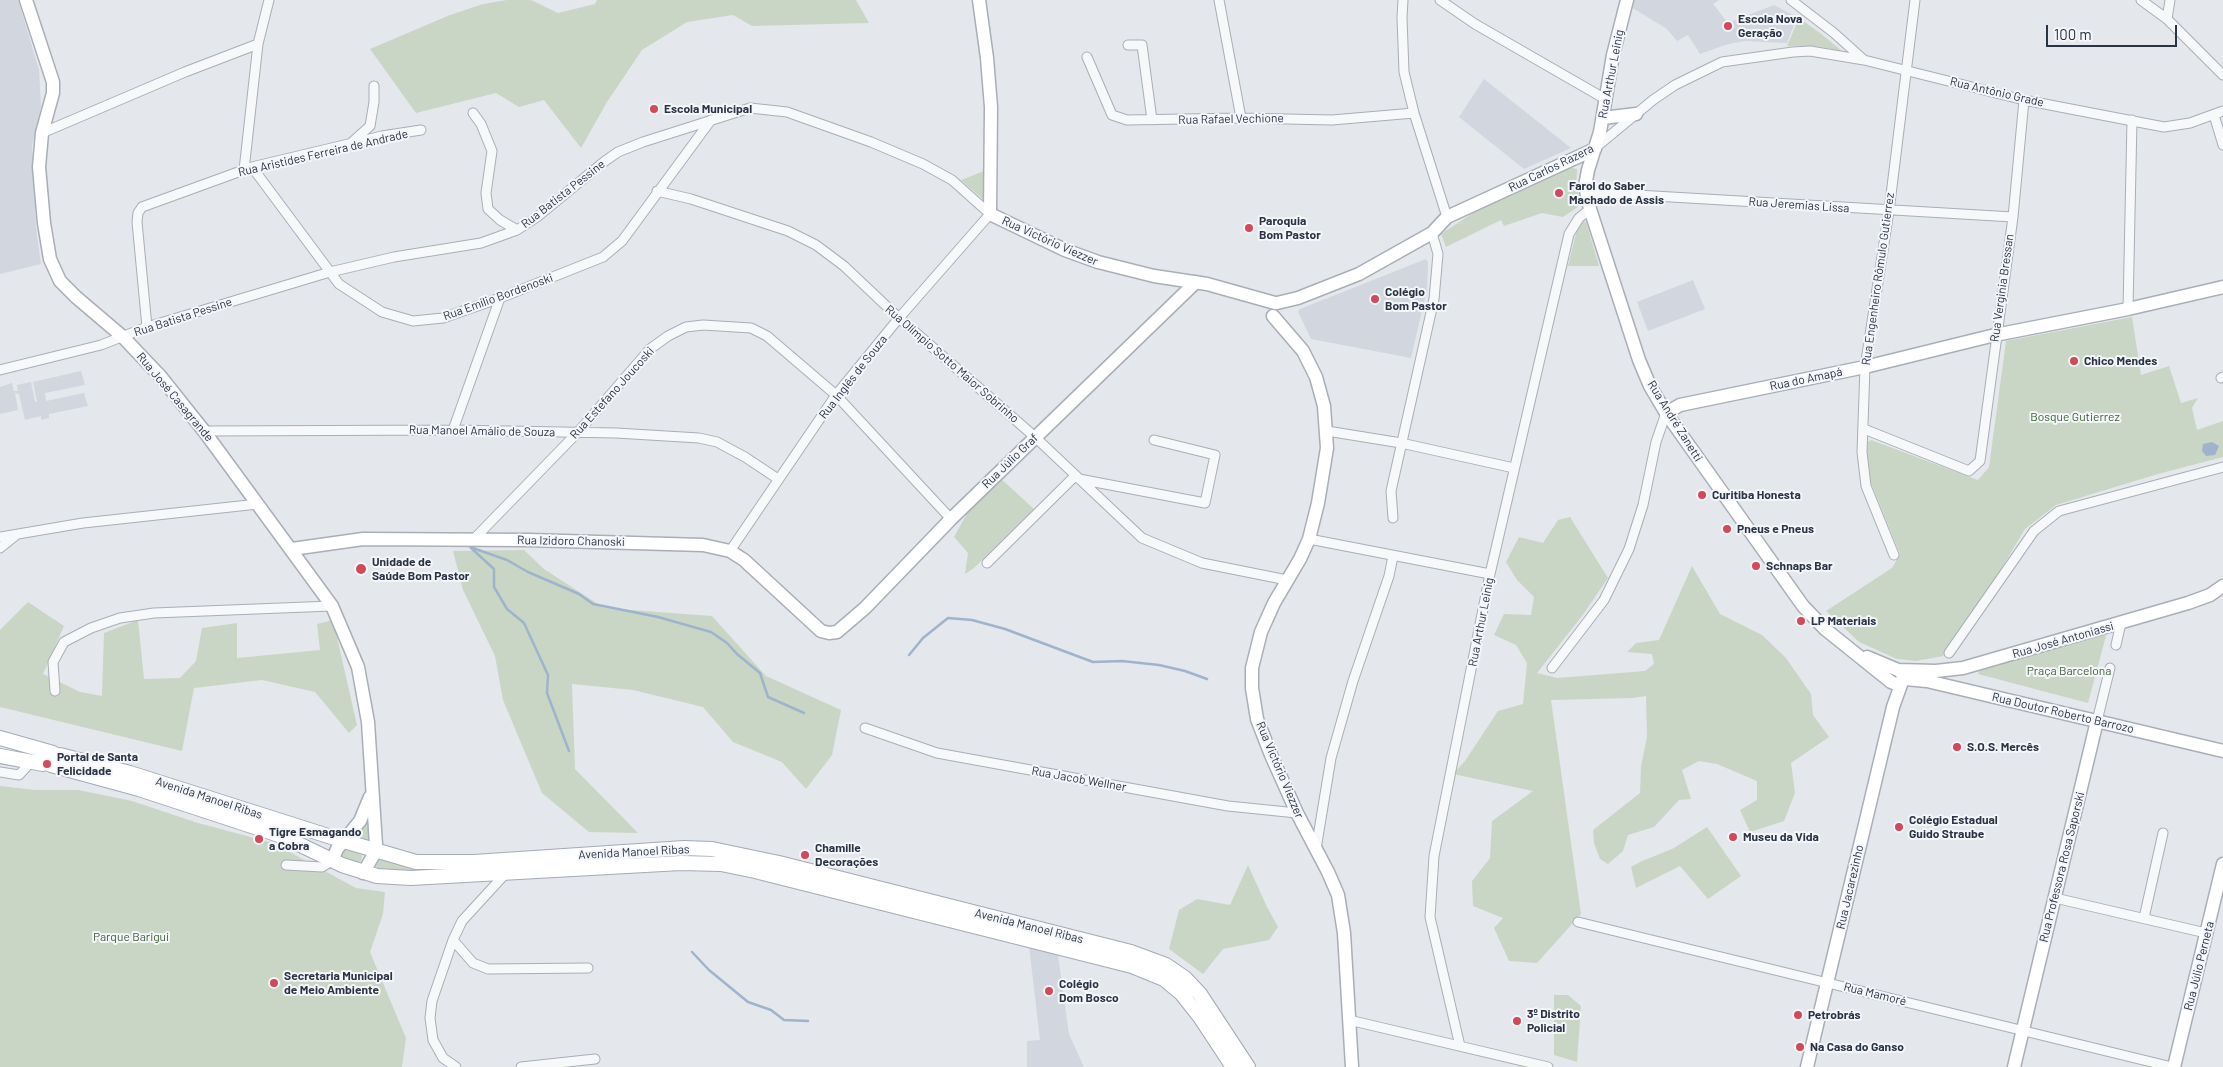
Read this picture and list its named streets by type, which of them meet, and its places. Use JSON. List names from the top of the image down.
{
  "streets": {
    "main road": ["Avenida Manoel Ribas"],
    "street": [
      "Rua Arthur Leinig",
      "Rua Antônio Grade",
      "Rua Rafael Vechione",
      "Rua Aristides Ferreira de Andrade",
      "Rua Carlos Razera",
      "Rua Batista Pessine",
      "Rua Jeremias Lissa",
      "Rua Victório Viezzer",
      "Rua Engenheiro Rômulo Gutierrez",
      "Rua Verginia Bressan",
      "Rua Emílio Bordenoski",
      "Rua Olímpio Sotto Maior Sobrinho",
      "Rua Inglês de Souza",
      "Rua do Amapá",
      "Rua Estefano Joucoski",
      "Rua José Casagrande",
      "Rua André Zanetti",
      "Rua Manoel Amálio de Souza",
      "Rua Júlio Graf",
      "Rua Izidoro Chanoski",
      "Rua José Antoniassi",
      "Rua Doutor Roberto Barrozo",
      "Rua Jacob Wellner",
      "Rua Professora Rosa Saporski",
      "Rua Jacarezinho",
      "Rua Júlio Perneta",
      "Rua Mamoré"
    ]
  },
  "crossings": [
    ["Rua Arthur Leinig", "Rua Carlos Razera"],
    ["Rua Arthur Leinig", "Rua André Zanetti"],
    ["Rua Antônio Grade", "Rua Carlos Razera"],
    ["Rua Antônio Grade", "Rua Engenheiro Rômulo Gutierrez"],
    ["Rua Antônio Grade", "Rua Verginia Bressan"],
    ["Rua Aristides Ferreira de Andrade", "Rua Batista Pessine"],
    ["Rua Aristides Ferreira de Andrade", "Rua Emílio Bordenoski"],
    ["Rua Carlos Razera", "Rua Victório Viezzer"],
    ["Rua Carlos Razera", "Rua André Zanetti"],
    ["Rua Batista Pessine", "Rua Victório Viezzer"],
    ["Rua Batista Pessine", "Rua Emílio Bordenoski"],
    ["Rua Batista Pessine", "Rua Inglês de Souza"],
    ["Rua Batista Pessine", "Rua José Casagrande"],
    ["Rua Jeremias Lissa", "Rua Engenheiro Rômulo Gutierrez"],
    ["Rua Jeremias Lissa", "Rua Verginia Bressan"],
    ["Rua Jeremias Lissa", "Rua André Zanetti"],
    ["Rua Victório Viezzer", "Rua Olímpio Sotto Maior Sobrinho"],
    ["Rua Victório Viezzer", "Rua Inglês de Souza"],
    ["Rua Victório Viezzer", "Rua Júlio Graf"],
    ["Rua Victório Viezzer", "Rua Jacob Wellner"],
    ["Rua Engenheiro Rômulo Gutierrez", "Rua Verginia Bressan"],
    ["Rua Engenheiro Rômulo Gutierrez", "Rua do Amapá"],
    ["Rua Verginia Bressan", "Rua do Amapá"],
    ["Rua Emílio Bordenoski", "Rua Olímpio Sotto Maior Sobrinho"],
    ["Rua Olímpio Sotto Maior Sobrinho", "Rua Inglês de Souza"],
    ["Rua Olímpio Sotto Maior Sobrinho", "Rua Júlio Graf"],
    ["Rua Inglês de Souza", "Rua Estefano Joucoski"],
    ["Rua Inglês de Souza", "Rua Manoel Amálio de Souza"],
    ["Rua Inglês de Souza", "Rua Izidoro Chanoski"],
    ["Rua do Amapá", "Rua André Zanetti"],
    ["Rua Estefano Joucoski", "Rua Manoel Amálio de Souza"],
    ["Rua Estefano Joucoski", "Rua Júlio Graf"],
    ["Rua Estefano Joucoski", "Rua Izidoro Chanoski"],
    ["Rua José Casagrande", "Rua Manoel Amálio de Souza"],
    ["Rua José Casagrande", "Rua Izidoro Chanoski"],
    ["Rua José Casagrande", "Avenida Manoel Ribas"],
    ["Rua André Zanetti", "Rua José Antoniassi"],
    ["Rua André Zanetti", "Rua Doutor Roberto Barrozo"],
    ["Rua André Zanetti", "Rua Jacarezinho"],
    ["Rua Júlio Graf", "Rua Izidoro Chanoski"],
    ["Rua José Antoniassi", "Rua Doutor Roberto Barrozo"],
    ["Rua José Antoniassi", "Rua Jacarezinho"],
    ["Rua Doutor Roberto Barrozo", "Rua Professora Rosa Saporski"],
    ["Rua Doutor Roberto Barrozo", "Rua Jacarezinho"],
    ["Rua Professora Rosa Saporski", "Rua Mamoré"],
    ["Rua Jacarezinho", "Rua Mamoré"],
    ["Rua Júlio Perneta", "Rua Mamoré"]
  ],
  "parks": ["Bosque Gutierrez", "Praça Barcelona", "Parque Barigui"],
  "places": [
    "Escola Nova Geração",
    "Escola Municipal",
    "Farol do Saber Machado de Assis",
    "Paroquia Bom Pastor",
    "Colégio Bom Pastor",
    "Chico Mendes",
    "Curitiba Honesta",
    "Pneus e Pneus",
    "Schnaps Bar",
    "Unidade de Saúde Bom Pastor",
    "LP Materiais",
    "S.O.S. Mercês",
    "Portal de Santa Felicidade",
    "Colégio Estadual Guido Straube",
    "Museu da Vida",
    "Tigre Esmagando a Cobra",
    "Chamille Decorações",
    "Secretaria Municipal de Meio Ambiente",
    "Colégio Dom Bosco",
    "Petrobrás",
    "3º Distrito Policial",
    "Na Casa do Ganso"
  ],
  "scale_bar": "100 m"
}
